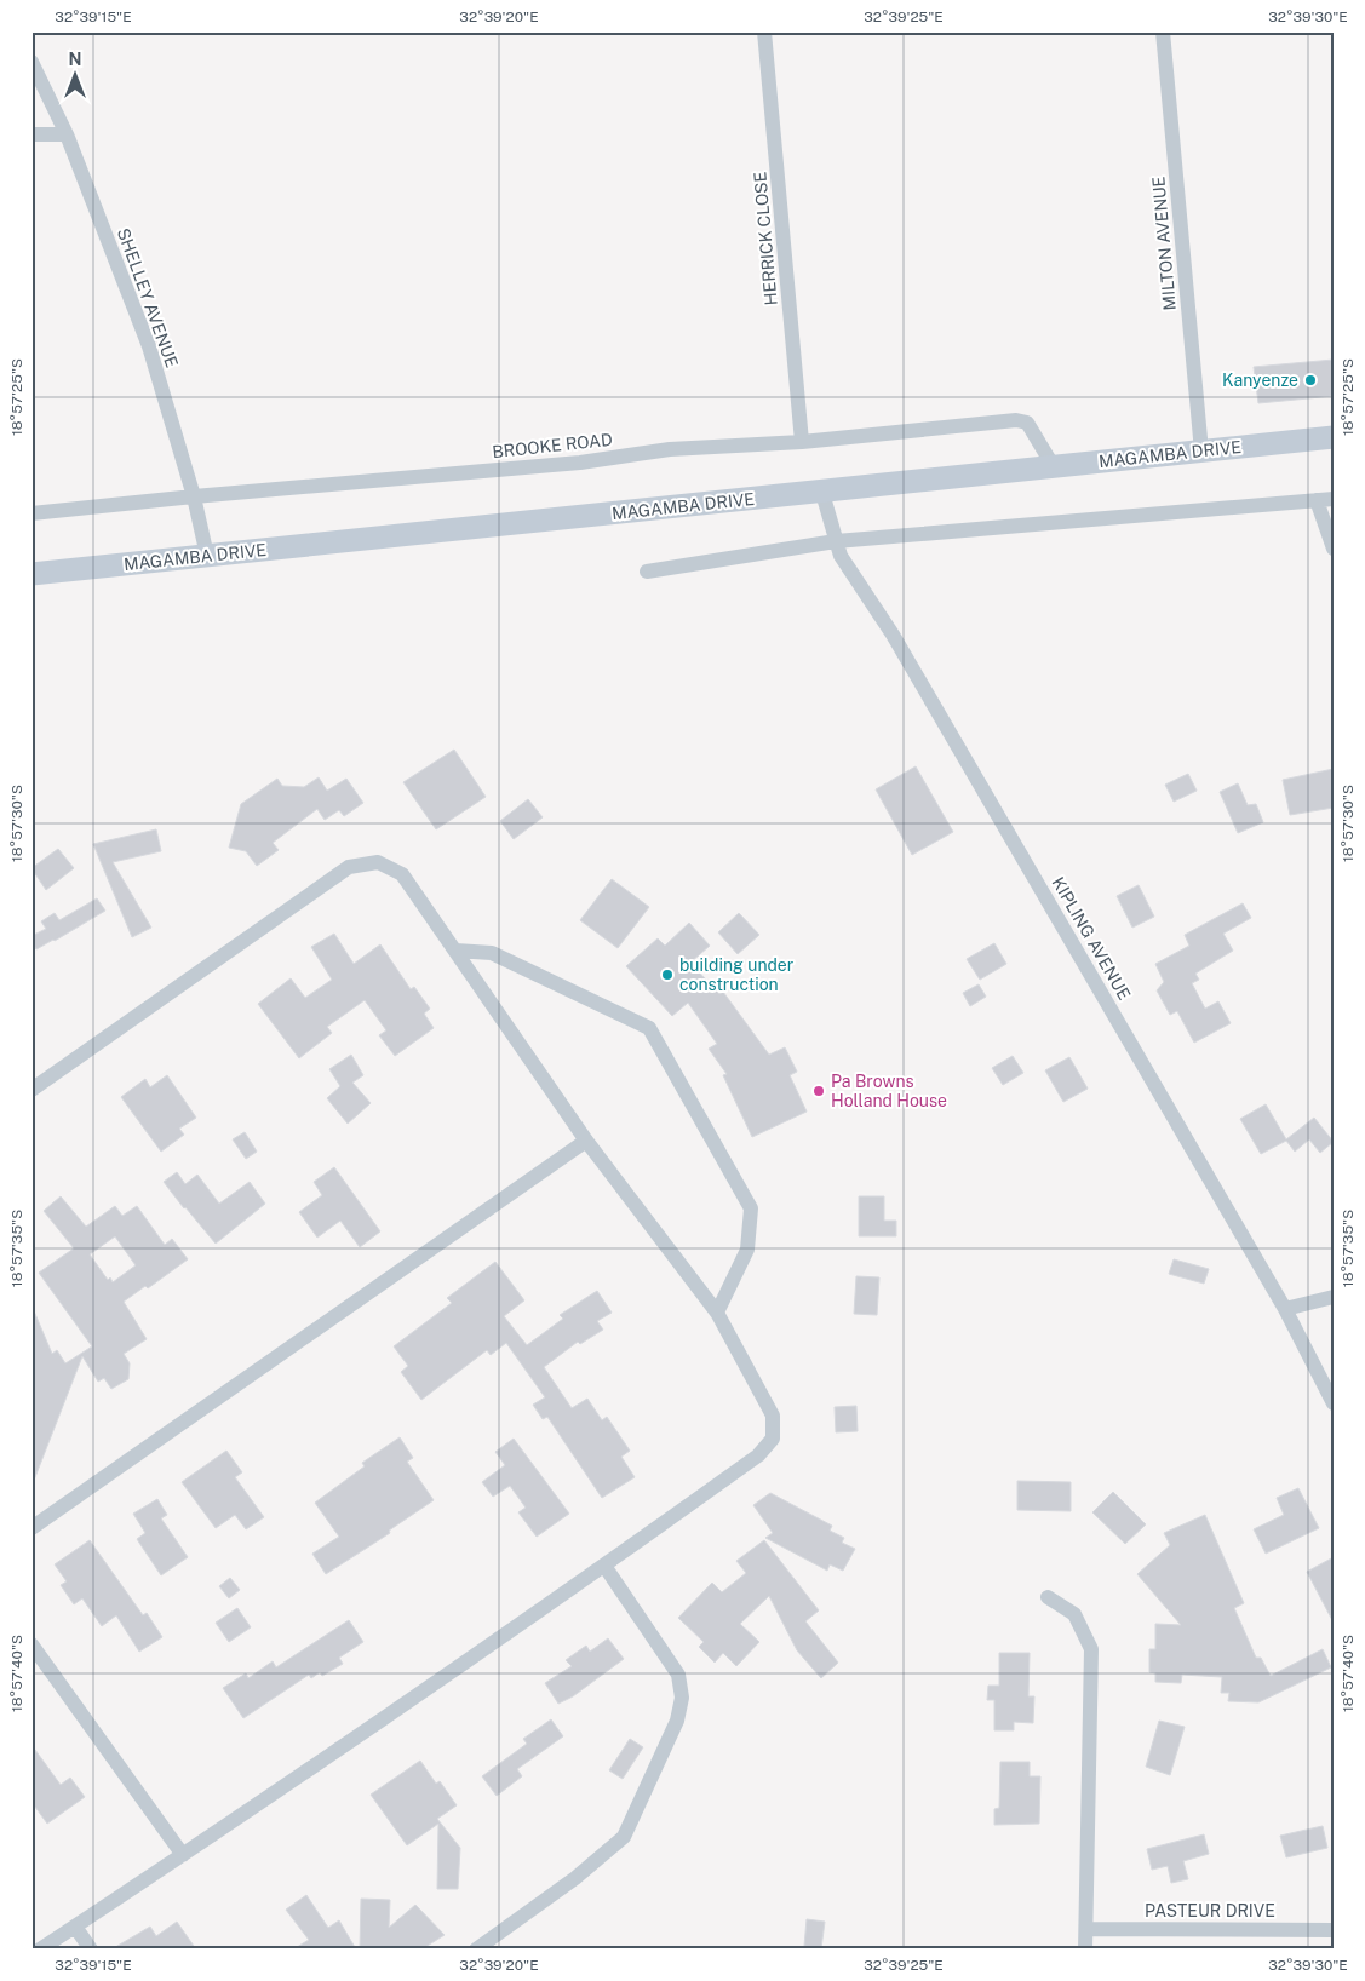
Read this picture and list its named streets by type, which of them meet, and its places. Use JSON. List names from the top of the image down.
{
  "streets": {
    "street": [
      "HERRICK CLOSE",
      "MILTON AVENUE",
      "SHELLEY AVENUE",
      "BROOKE ROAD",
      "MAGAMBA DRIVE",
      "KIPLING AVENUE",
      "PASTEUR DRIVE"
    ]
  },
  "crossings": [
    ["HERRICK CLOSE", "BROOKE ROAD"],
    ["MILTON AVENUE", "MAGAMBA DRIVE"],
    ["SHELLEY AVENUE", "BROOKE ROAD"],
    ["SHELLEY AVENUE", "MAGAMBA DRIVE"],
    ["BROOKE ROAD", "MAGAMBA DRIVE"],
    ["MAGAMBA DRIVE", "KIPLING AVENUE"]
  ],
  "places": ["Kanyenze", "building under construction", "Pa Browns Holland House"],
  "north": "top",
  "coordinates": [
    "32°39'15\"E",
    "32°39'20\"E",
    "32°39'25\"E",
    "32°39'30\"E",
    "18°57'25\"S",
    "18°57'30\"S",
    "18°57'35\"S",
    "18°57'40\"S"
  ]
}
